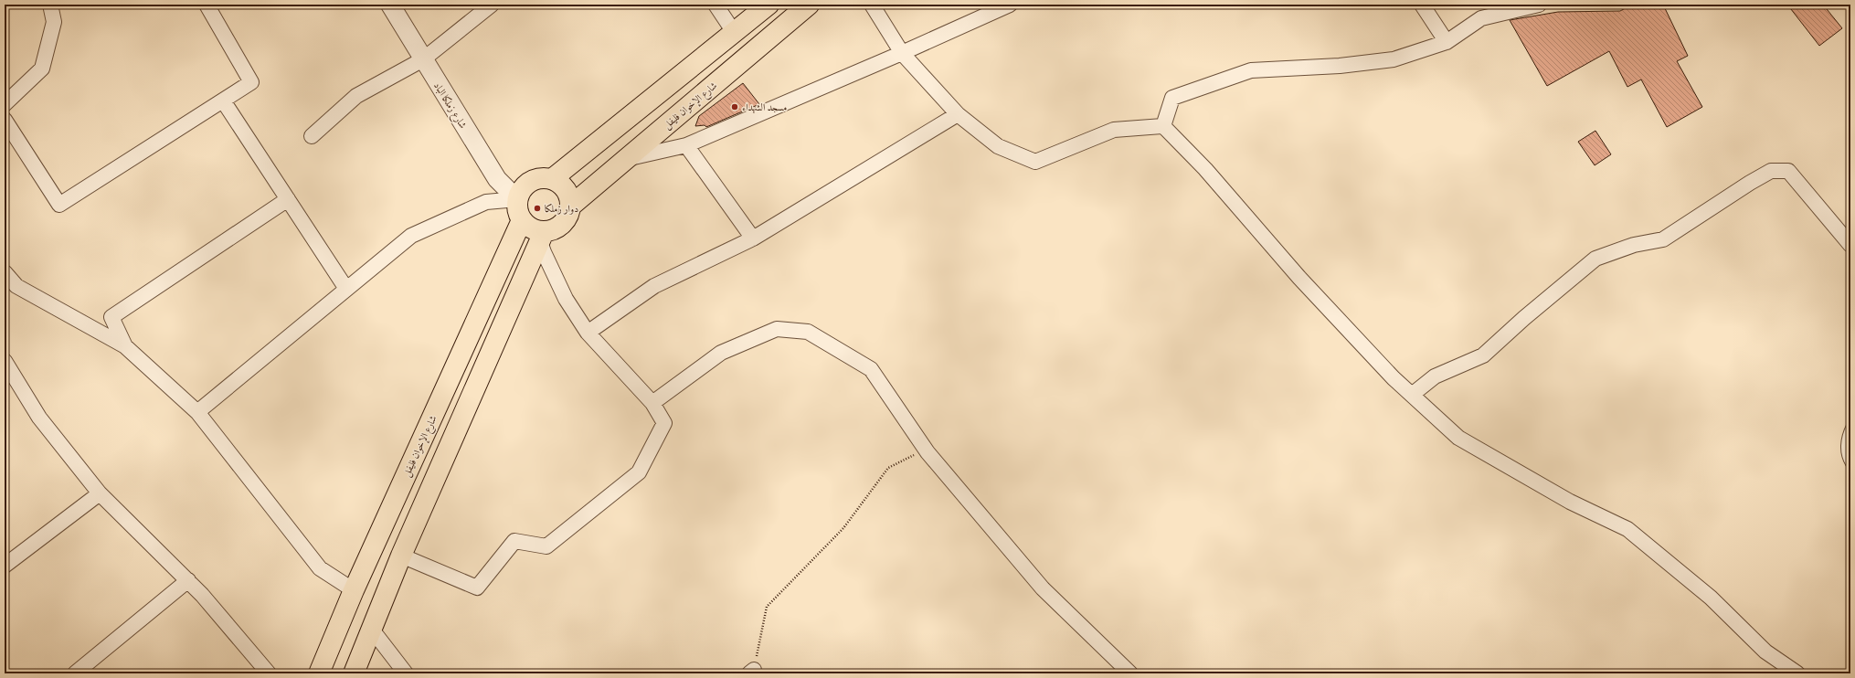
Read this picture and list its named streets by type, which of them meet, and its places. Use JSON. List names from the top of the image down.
{
  "streets": {
    "main road": ["شارع الإخوان فليفل"],
    "street": ["شارع زملكا الباد"]
  },
  "crossings": [
    ["شارع زملكا الباد", "شارع الإخوان فليفل"]
  ],
  "places": ["مسجد الشهداء", "دوار زملكا"]
}
